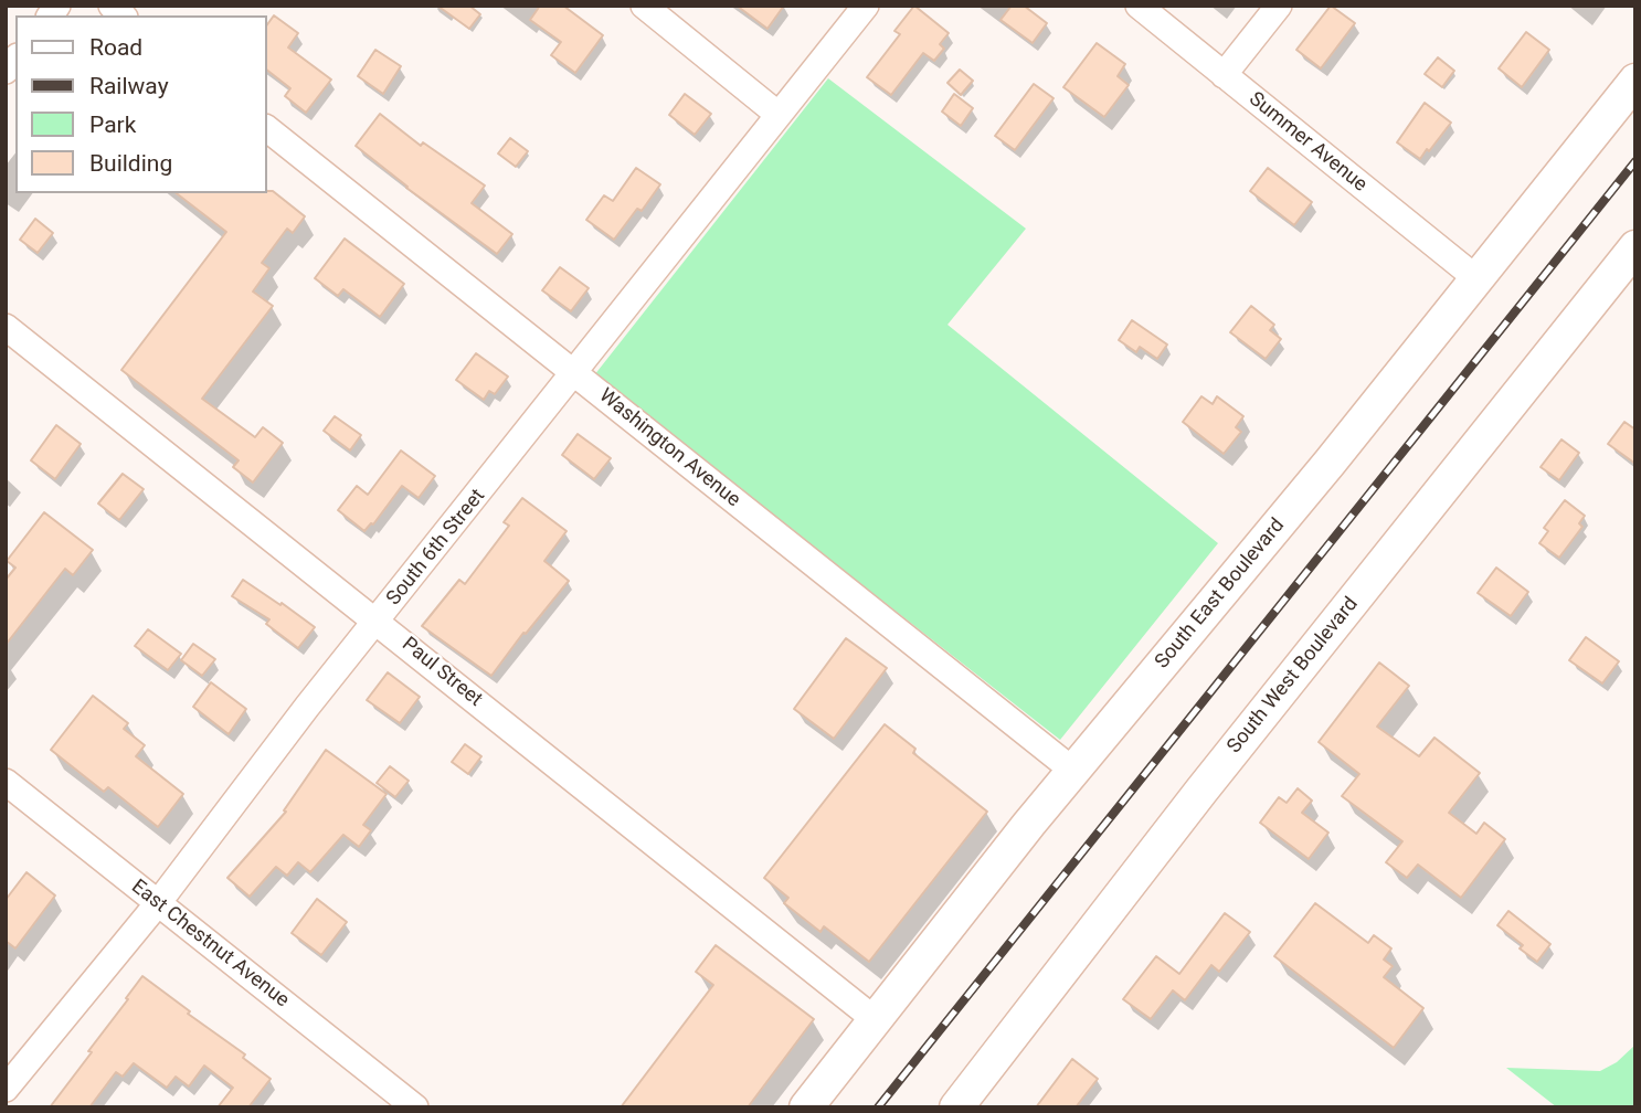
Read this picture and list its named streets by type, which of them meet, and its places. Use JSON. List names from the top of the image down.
{
  "streets": {
    "main road": ["South East Boulevard", "South West Boulevard"],
    "street": [
      "Summer Avenue",
      "Washington Avenue",
      "South 6th Street",
      "Paul Street",
      "East Chestnut Avenue"
    ]
  },
  "crossings": [
    ["Summer Avenue", "South East Boulevard"],
    ["Washington Avenue", "South 6th Street"],
    ["Washington Avenue", "South East Boulevard"],
    ["South 6th Street", "Paul Street"],
    ["South 6th Street", "East Chestnut Avenue"],
    ["South East Boulevard", "Paul Street"]
  ],
  "legend": [
    "Road",
    "Railway",
    "Park",
    "Building"
  ]
}
